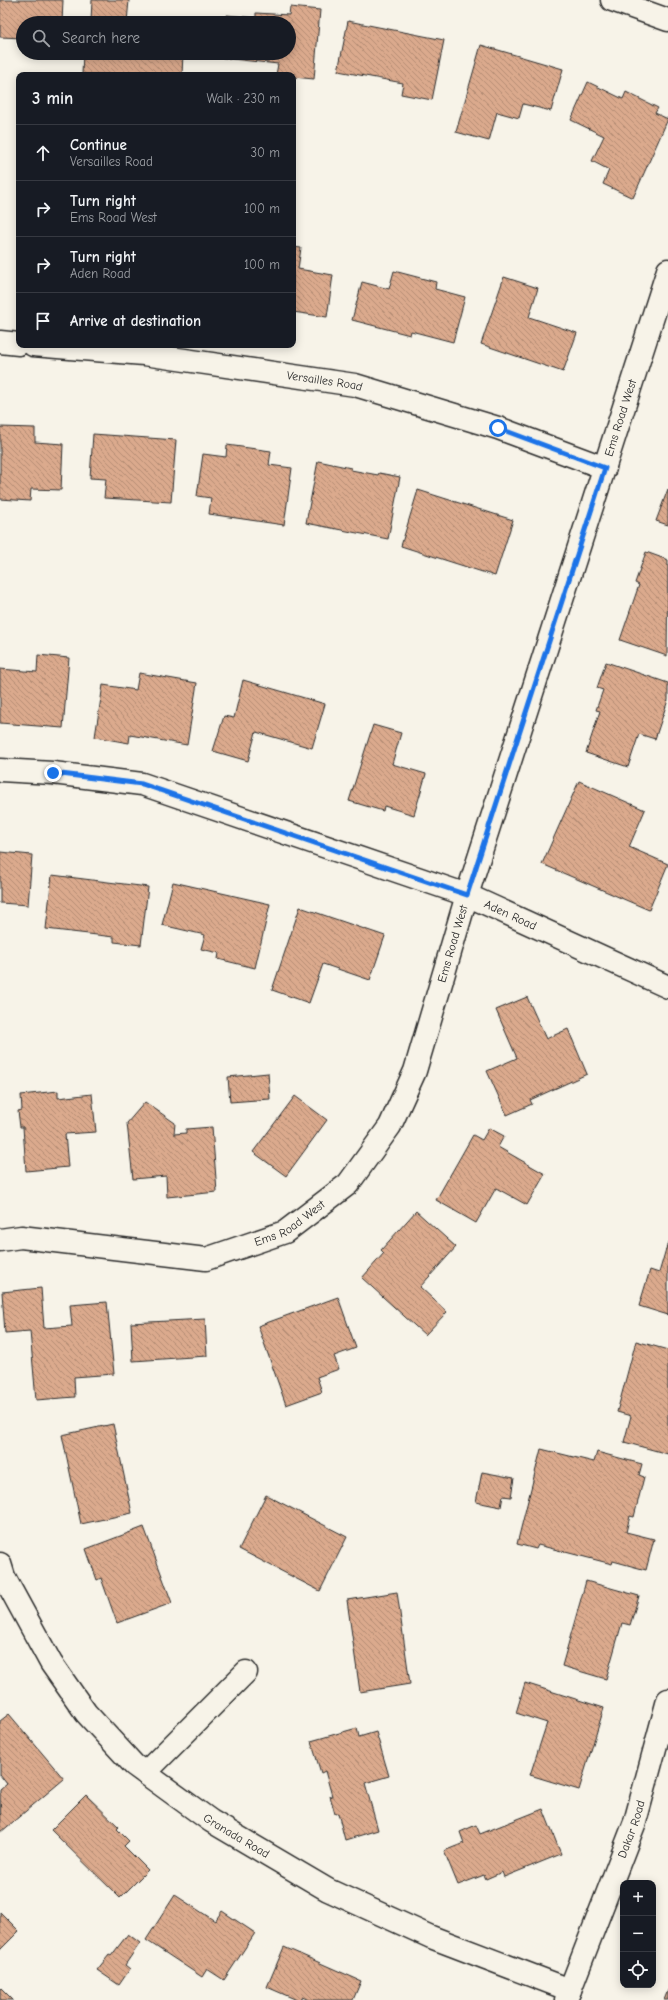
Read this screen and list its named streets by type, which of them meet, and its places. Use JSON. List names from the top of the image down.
{
  "streets": {
    "street": [
      "Versailles Road",
      "Ems Road West",
      "Aden Road",
      "Dakar Road",
      "Granada Road"
    ]
  },
  "crossings": [
    ["Versailles Road", "Ems Road West"],
    ["Ems Road West", "Aden Road"],
    ["Dakar Road", "Granada Road"]
  ],
  "page": {
    "search": "Search here",
    "heading": ["3 min", "Walk · 230 m"],
    "list": [
      ["Continue", "Versailles Road", "30 m"],
      ["Turn right", "Ems Road West", "100 m"],
      ["Turn right", "Aden Road", "100 m"],
      "Arrive at destination"
    ],
    "map_buttons": ["+", "−"]
  }
}
